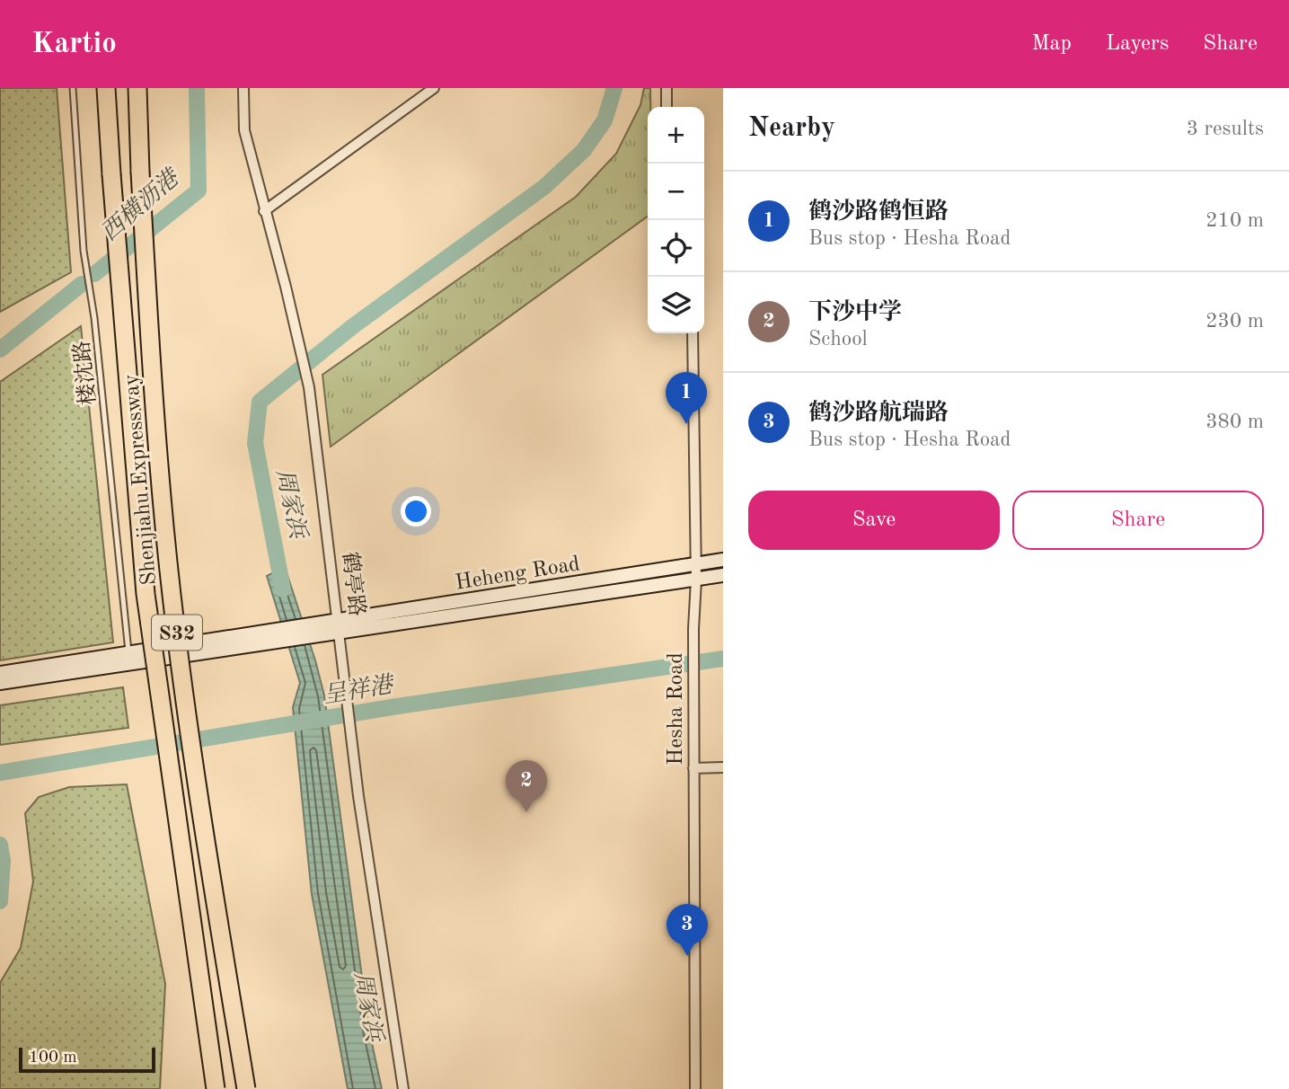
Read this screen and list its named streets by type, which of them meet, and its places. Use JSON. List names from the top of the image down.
{
  "streets": {
    "highway": ["Shenjiahu Expressway", "S32"],
    "street": ["Heheng Road", "鹤亭路", "Hesha Road"],
    "lane": ["楼沈路"]
  },
  "crossings": [
    ["Heheng Road", "鹤亭路"],
    ["Heheng Road", "Hesha Road"]
  ],
  "water": ["西横沥港", "周家浜", "呈祥港"],
  "scale_bar": "100 m",
  "page": {
    "header": "Kartio",
    "nav": ["Map", "Layers", "Share"],
    "heading": ["Nearby", "3 results"],
    "map_buttons": ["+", "−"],
    "list": [
      {
        "mark": "1",
        "name": "鹤沙路鹤恒路",
        "note": "Bus stop · Hesha Road",
        "value": "210 m"
      },
      {
        "mark": "2",
        "name": "下沙中学",
        "note": "School",
        "value": "230 m"
      },
      {
        "mark": "3",
        "name": "鹤沙路航瑞路",
        "note": "Bus stop · Hesha Road",
        "value": "380 m"
      }
    ],
    "pins": ["1", "2", "3"],
    "buttons": ["Save", "Share"],
    "scale": "100 m"
  }
}
